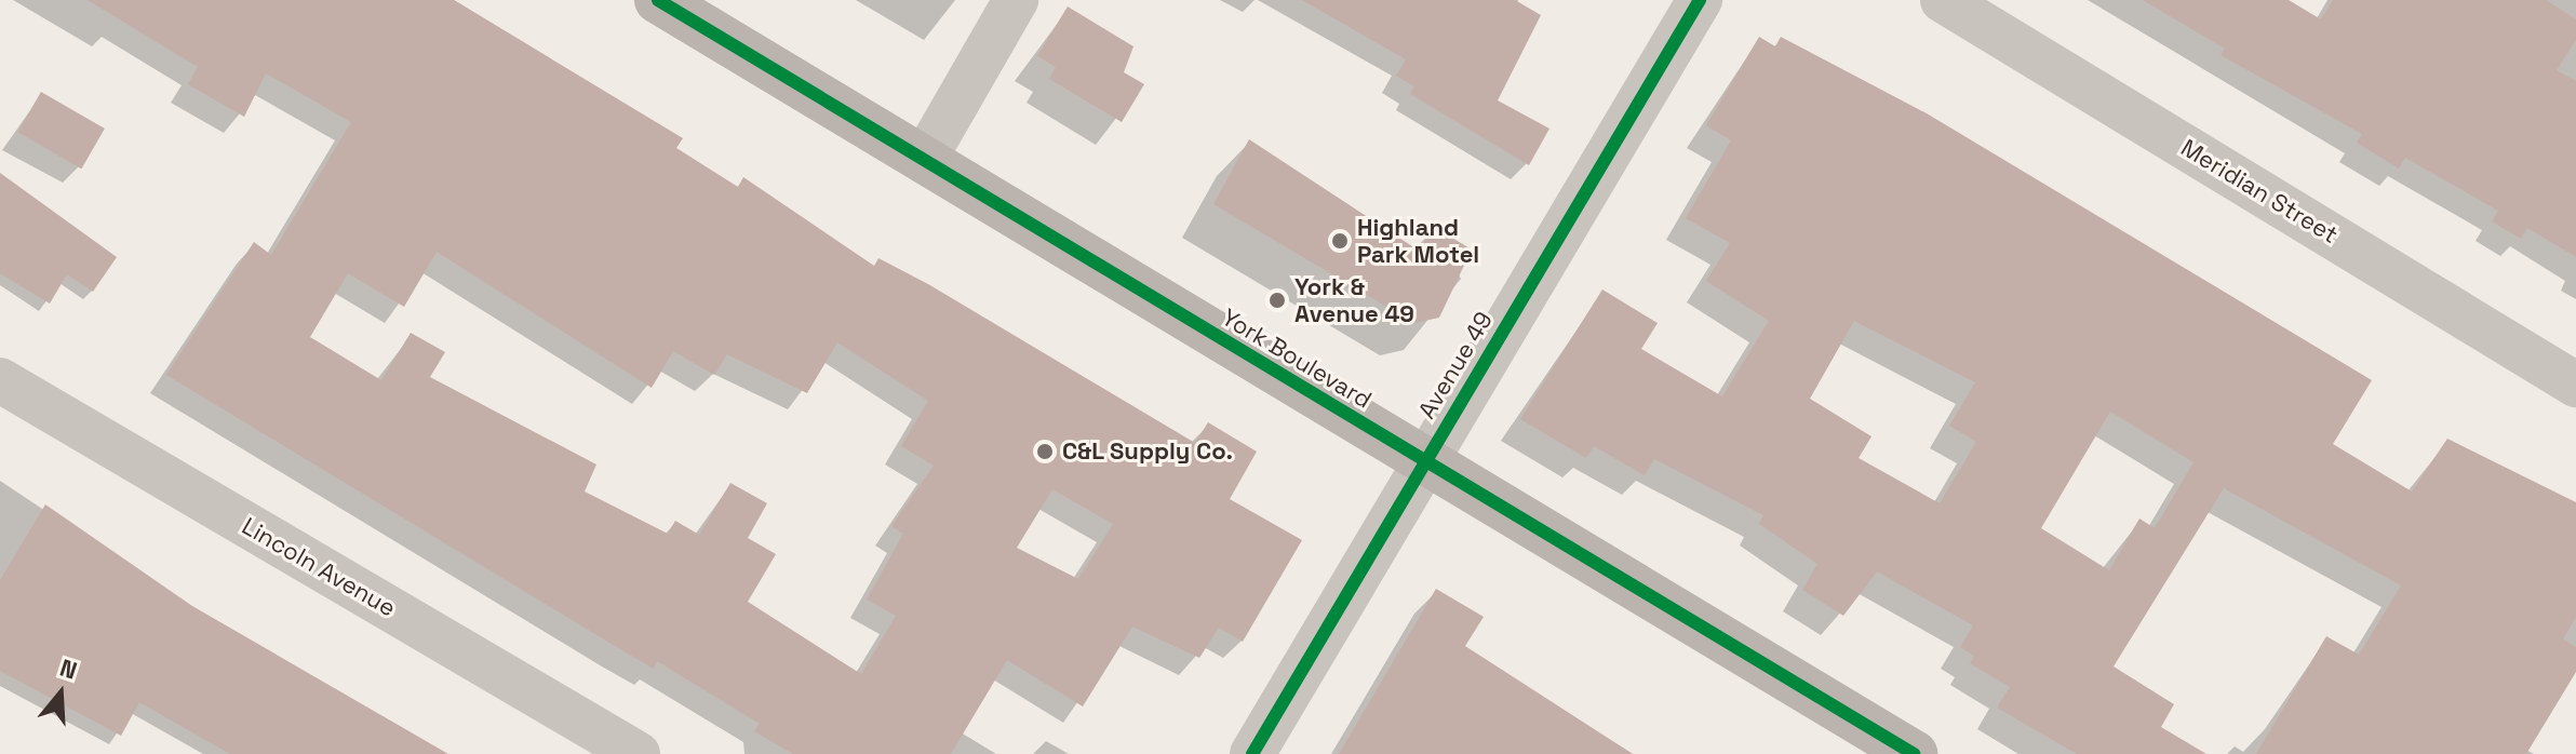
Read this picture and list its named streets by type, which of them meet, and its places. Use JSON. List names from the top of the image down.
{
  "streets": {
    "main road": ["York Boulevard"],
    "street": ["Meridian Street", "Avenue 49", "Lincoln Avenue"]
  },
  "crossings": [
    ["York Boulevard", "Avenue 49"]
  ],
  "places": ["Highland Park Motel", "York & Avenue 49", "C&L Supply Co."],
  "north": "top"
}
